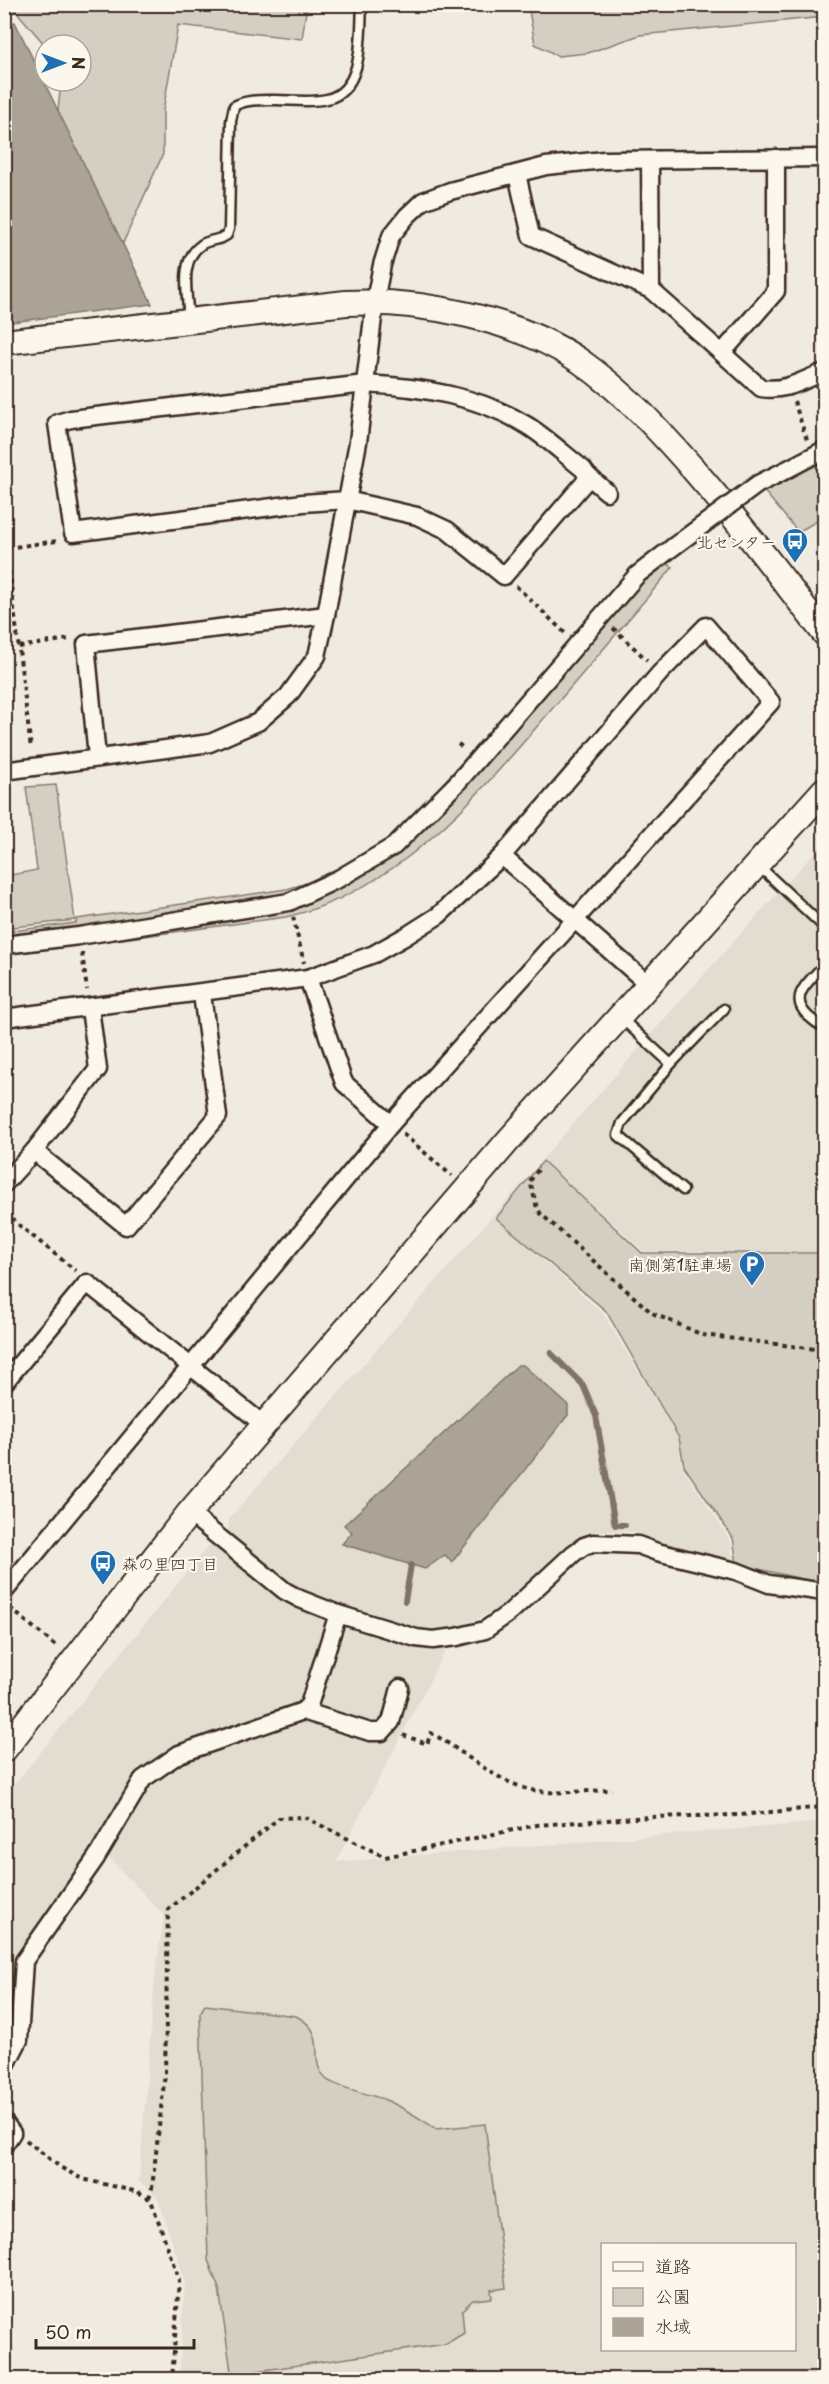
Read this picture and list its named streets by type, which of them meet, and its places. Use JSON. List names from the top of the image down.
{
  "places": {
    "bus stop": ["北センター", "森の里四丁目"],
    "parking": ["南側第1駐車場"]
  },
  "legend": ["道路", "公園", "水域"],
  "scale_bar": "50 m",
  "north": "right"
}
